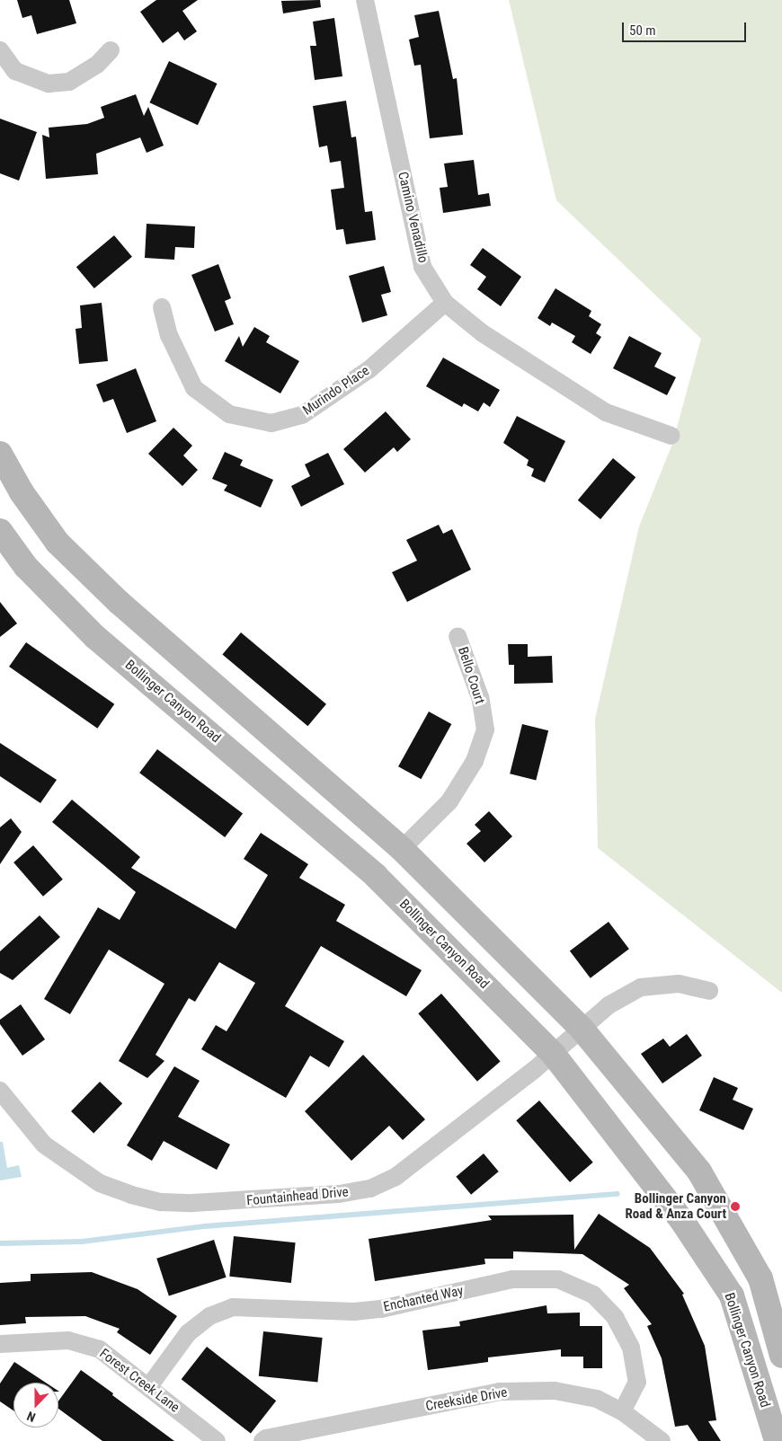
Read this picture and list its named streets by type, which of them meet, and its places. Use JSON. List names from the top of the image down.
{
  "streets": {
    "main road": ["Bollinger Canyon Road"],
    "street": [
      "Camino Venadillo",
      "Murindo Place",
      "Bello Court",
      "Fountainhead Drive",
      "Enchanted Way",
      "Forest Creek Lane",
      "Creekside Drive"
    ]
  },
  "crossings": [
    ["Camino Venadillo", "Murindo Place"],
    ["Bollinger Canyon Road", "Fountainhead Drive"],
    ["Enchanted Way", "Forest Creek Lane"],
    ["Enchanted Way", "Creekside Drive"]
  ],
  "places": ["Bollinger Canyon Road & Anza Court"],
  "scale_bar": "50 m",
  "north": "bottom"
}
